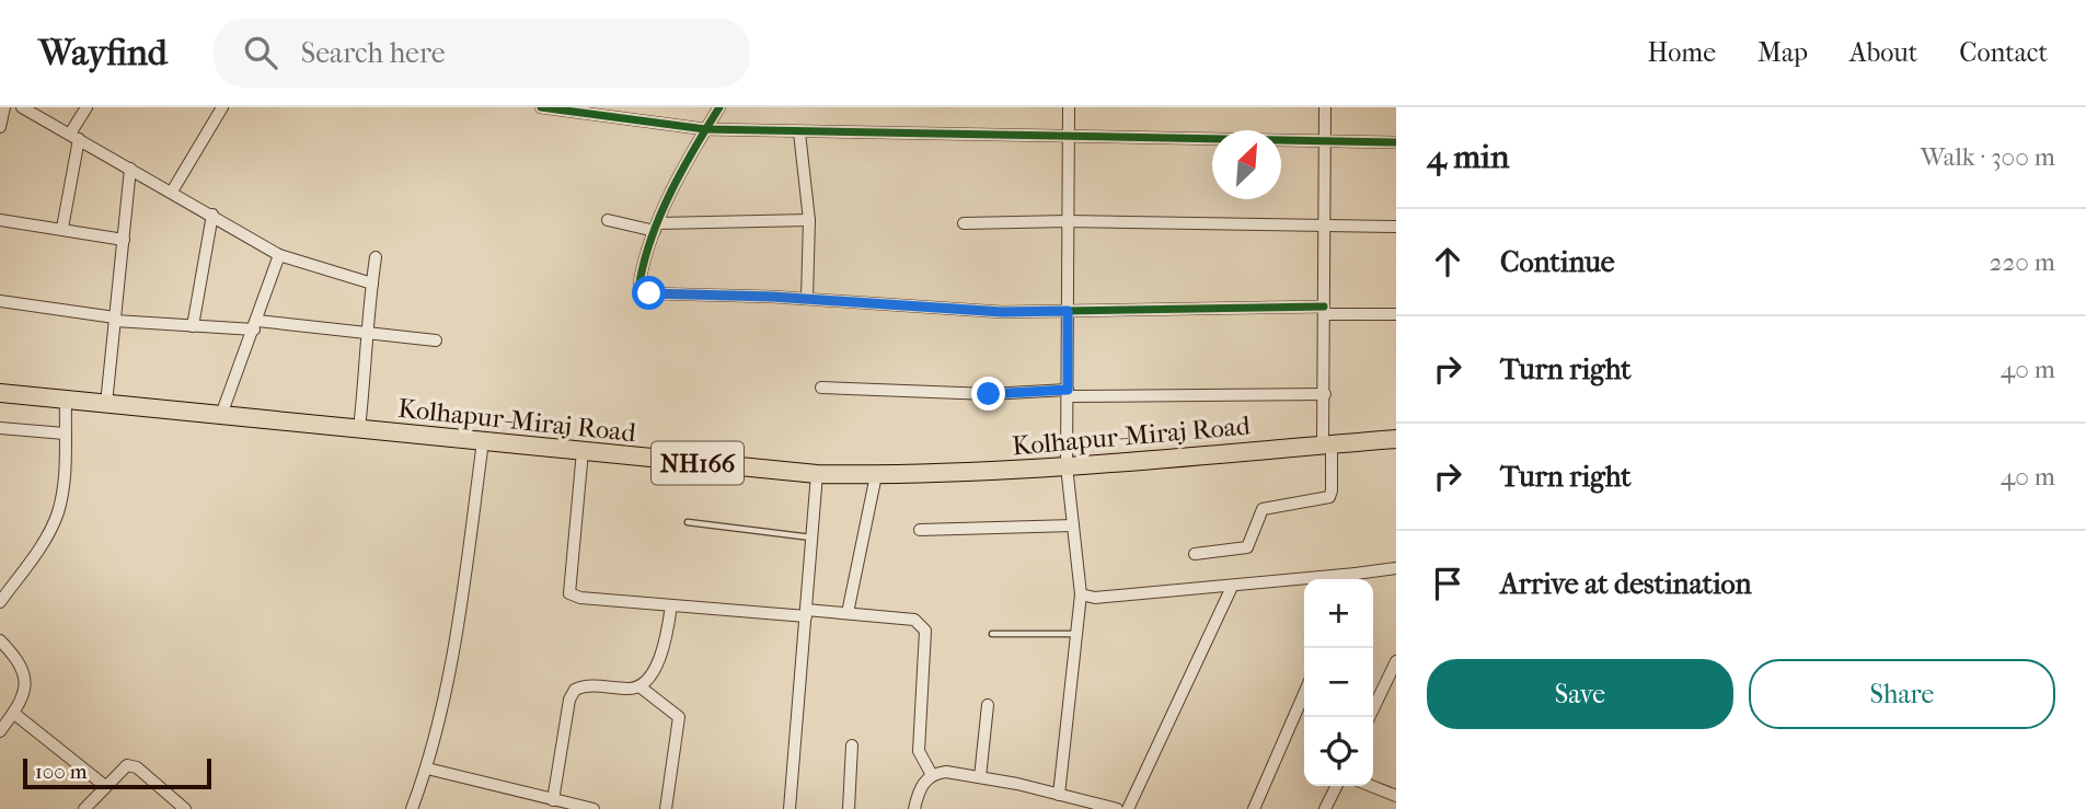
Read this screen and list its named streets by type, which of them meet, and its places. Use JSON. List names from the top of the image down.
{
  "streets": {
    "highway": ["Kolhapur-Miraj Road", "NH166"]
  },
  "scale_bar": "100 m",
  "north": "top right",
  "page": {
    "header": "Wayfind",
    "search": "Search here",
    "nav": [
      "Home",
      "Map",
      "About",
      "Contact"
    ],
    "heading": ["4 min", "Walk · 300 m"],
    "list": [
      ["Continue", "220 m"],
      ["Turn right", "40 m"],
      ["Turn right", "40 m"],
      "Arrive at destination"
    ],
    "map_buttons": ["+", "−"],
    "buttons": ["Save", "Share"],
    "scale": "100 m"
  }
}
